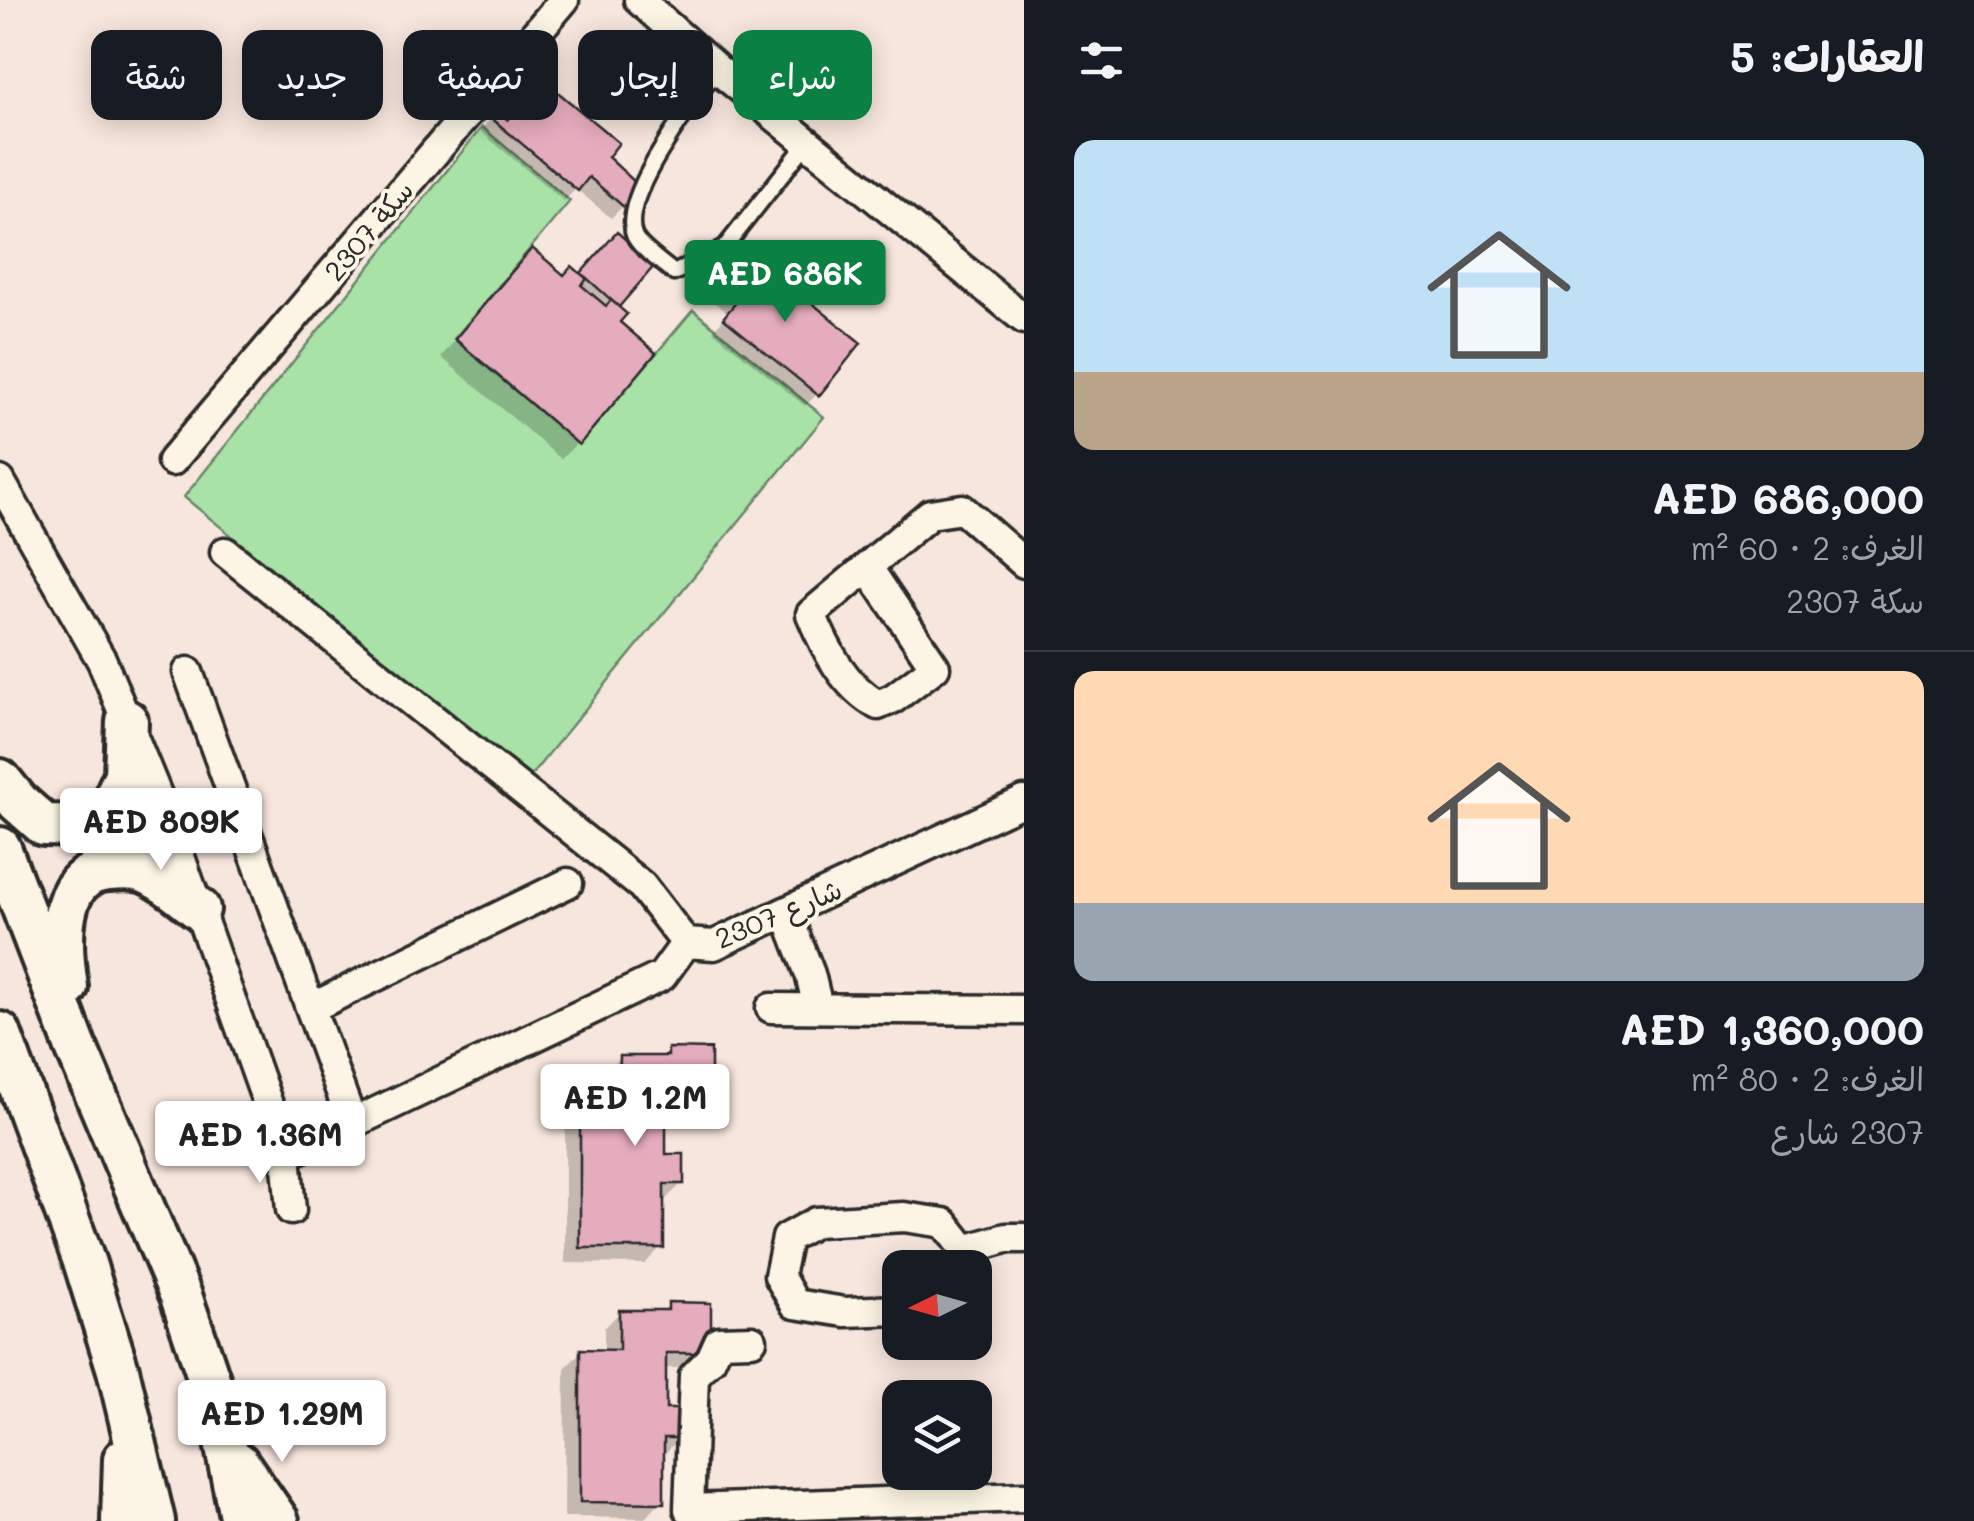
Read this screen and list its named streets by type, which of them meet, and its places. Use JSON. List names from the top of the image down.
{
  "streets": {
    "street": ["سكة 2307", "2307 شارع"]
  },
  "north": "left",
  "page": {
    "heading": "العقارات: 5",
    "chip": [
      "شراء",
      "إيجار",
      "تصفية",
      "جديد",
      "شقة"
    ],
    "list": [
      {
        "name": "AED 686,000",
        "note": "الغرف: 2 · 60 m² · سكة 2307"
      },
      {
        "name": "AED 1,360,000",
        "note": "الغرف: 2 · 80 m² · 2307 شارع"
      }
    ],
    "price": [
      "AED 686K",
      "AED 809K",
      "AED 1.2M",
      "AED 1.36M",
      "AED 1.29M"
    ]
  }
}
